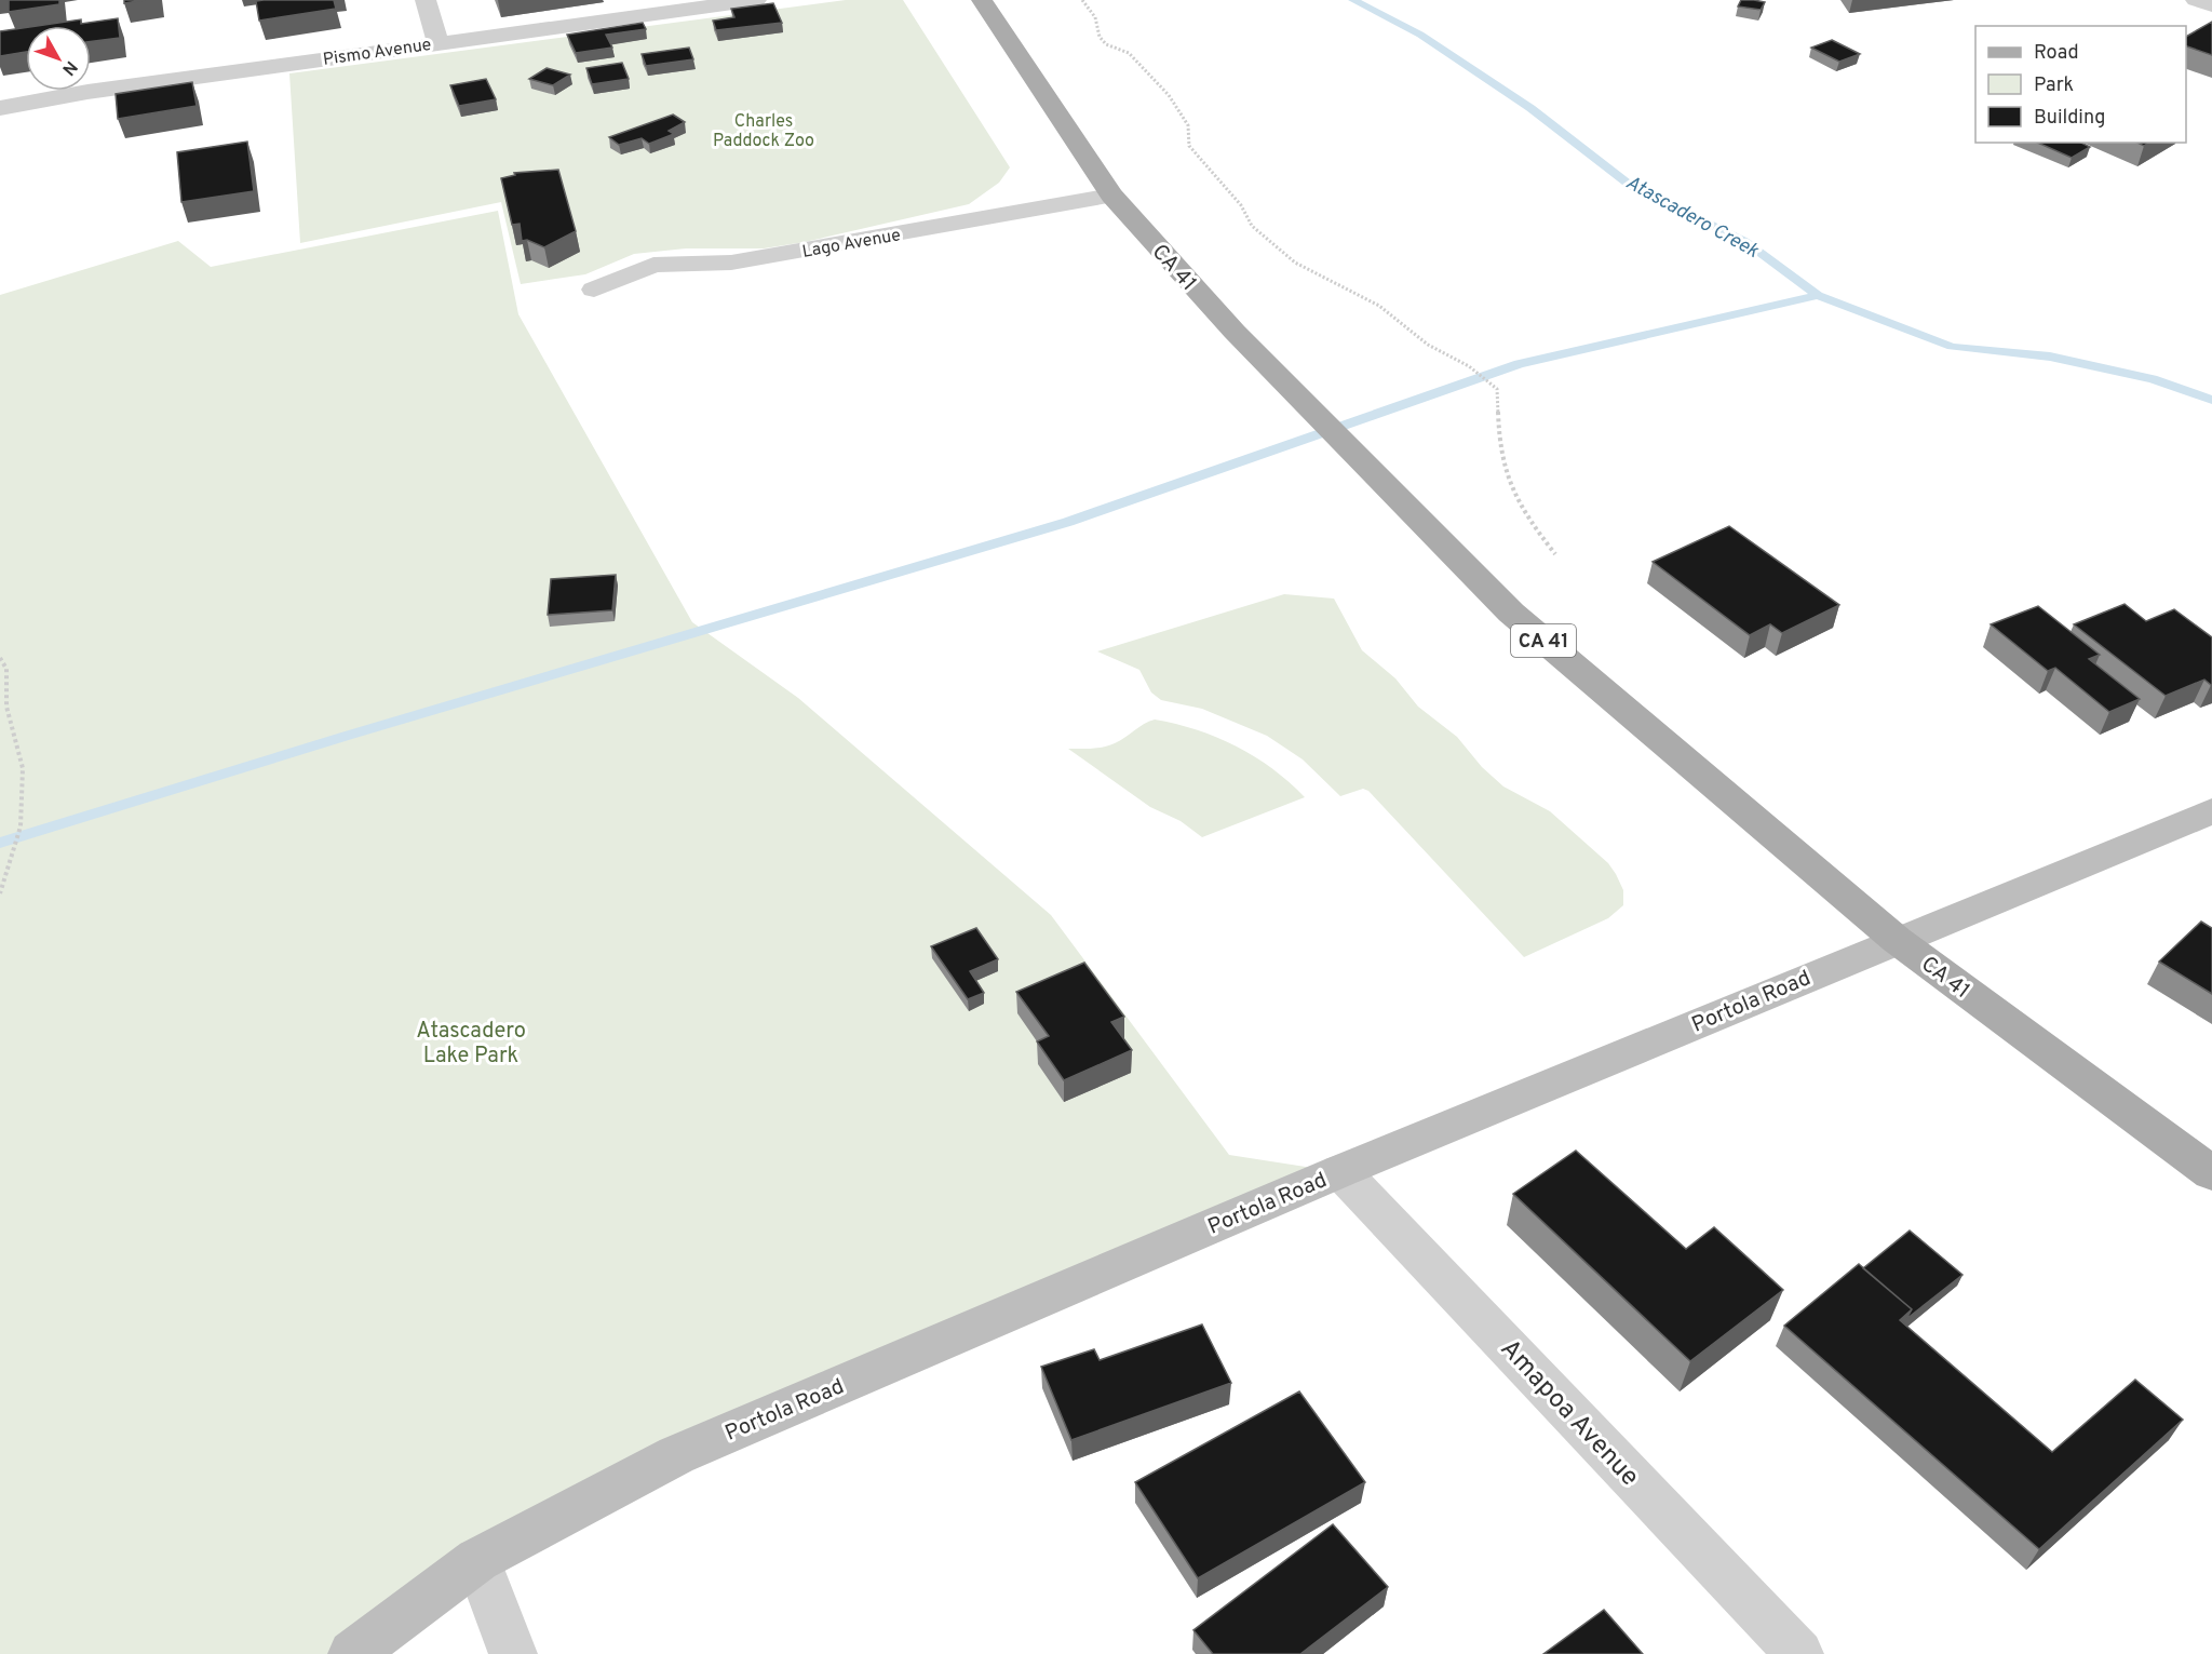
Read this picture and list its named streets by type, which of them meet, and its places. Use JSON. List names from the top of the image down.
{
  "streets": {
    "main road": ["CA 41"],
    "street": [
      "Pismo Avenue",
      "Lago Avenue",
      "Portola Road",
      "Amapoa Avenue"
    ]
  },
  "crossings": [
    ["Lago Avenue", "CA 41"],
    ["CA 41", "Portola Road"],
    ["Portola Road", "Amapoa Avenue"]
  ],
  "water": ["Atascadero Creek"],
  "parks": ["Charles Paddock Zoo", "Atascadero Lake Park"],
  "legend": ["Road", "Park", "Building"],
  "north": "bottom right"
}
